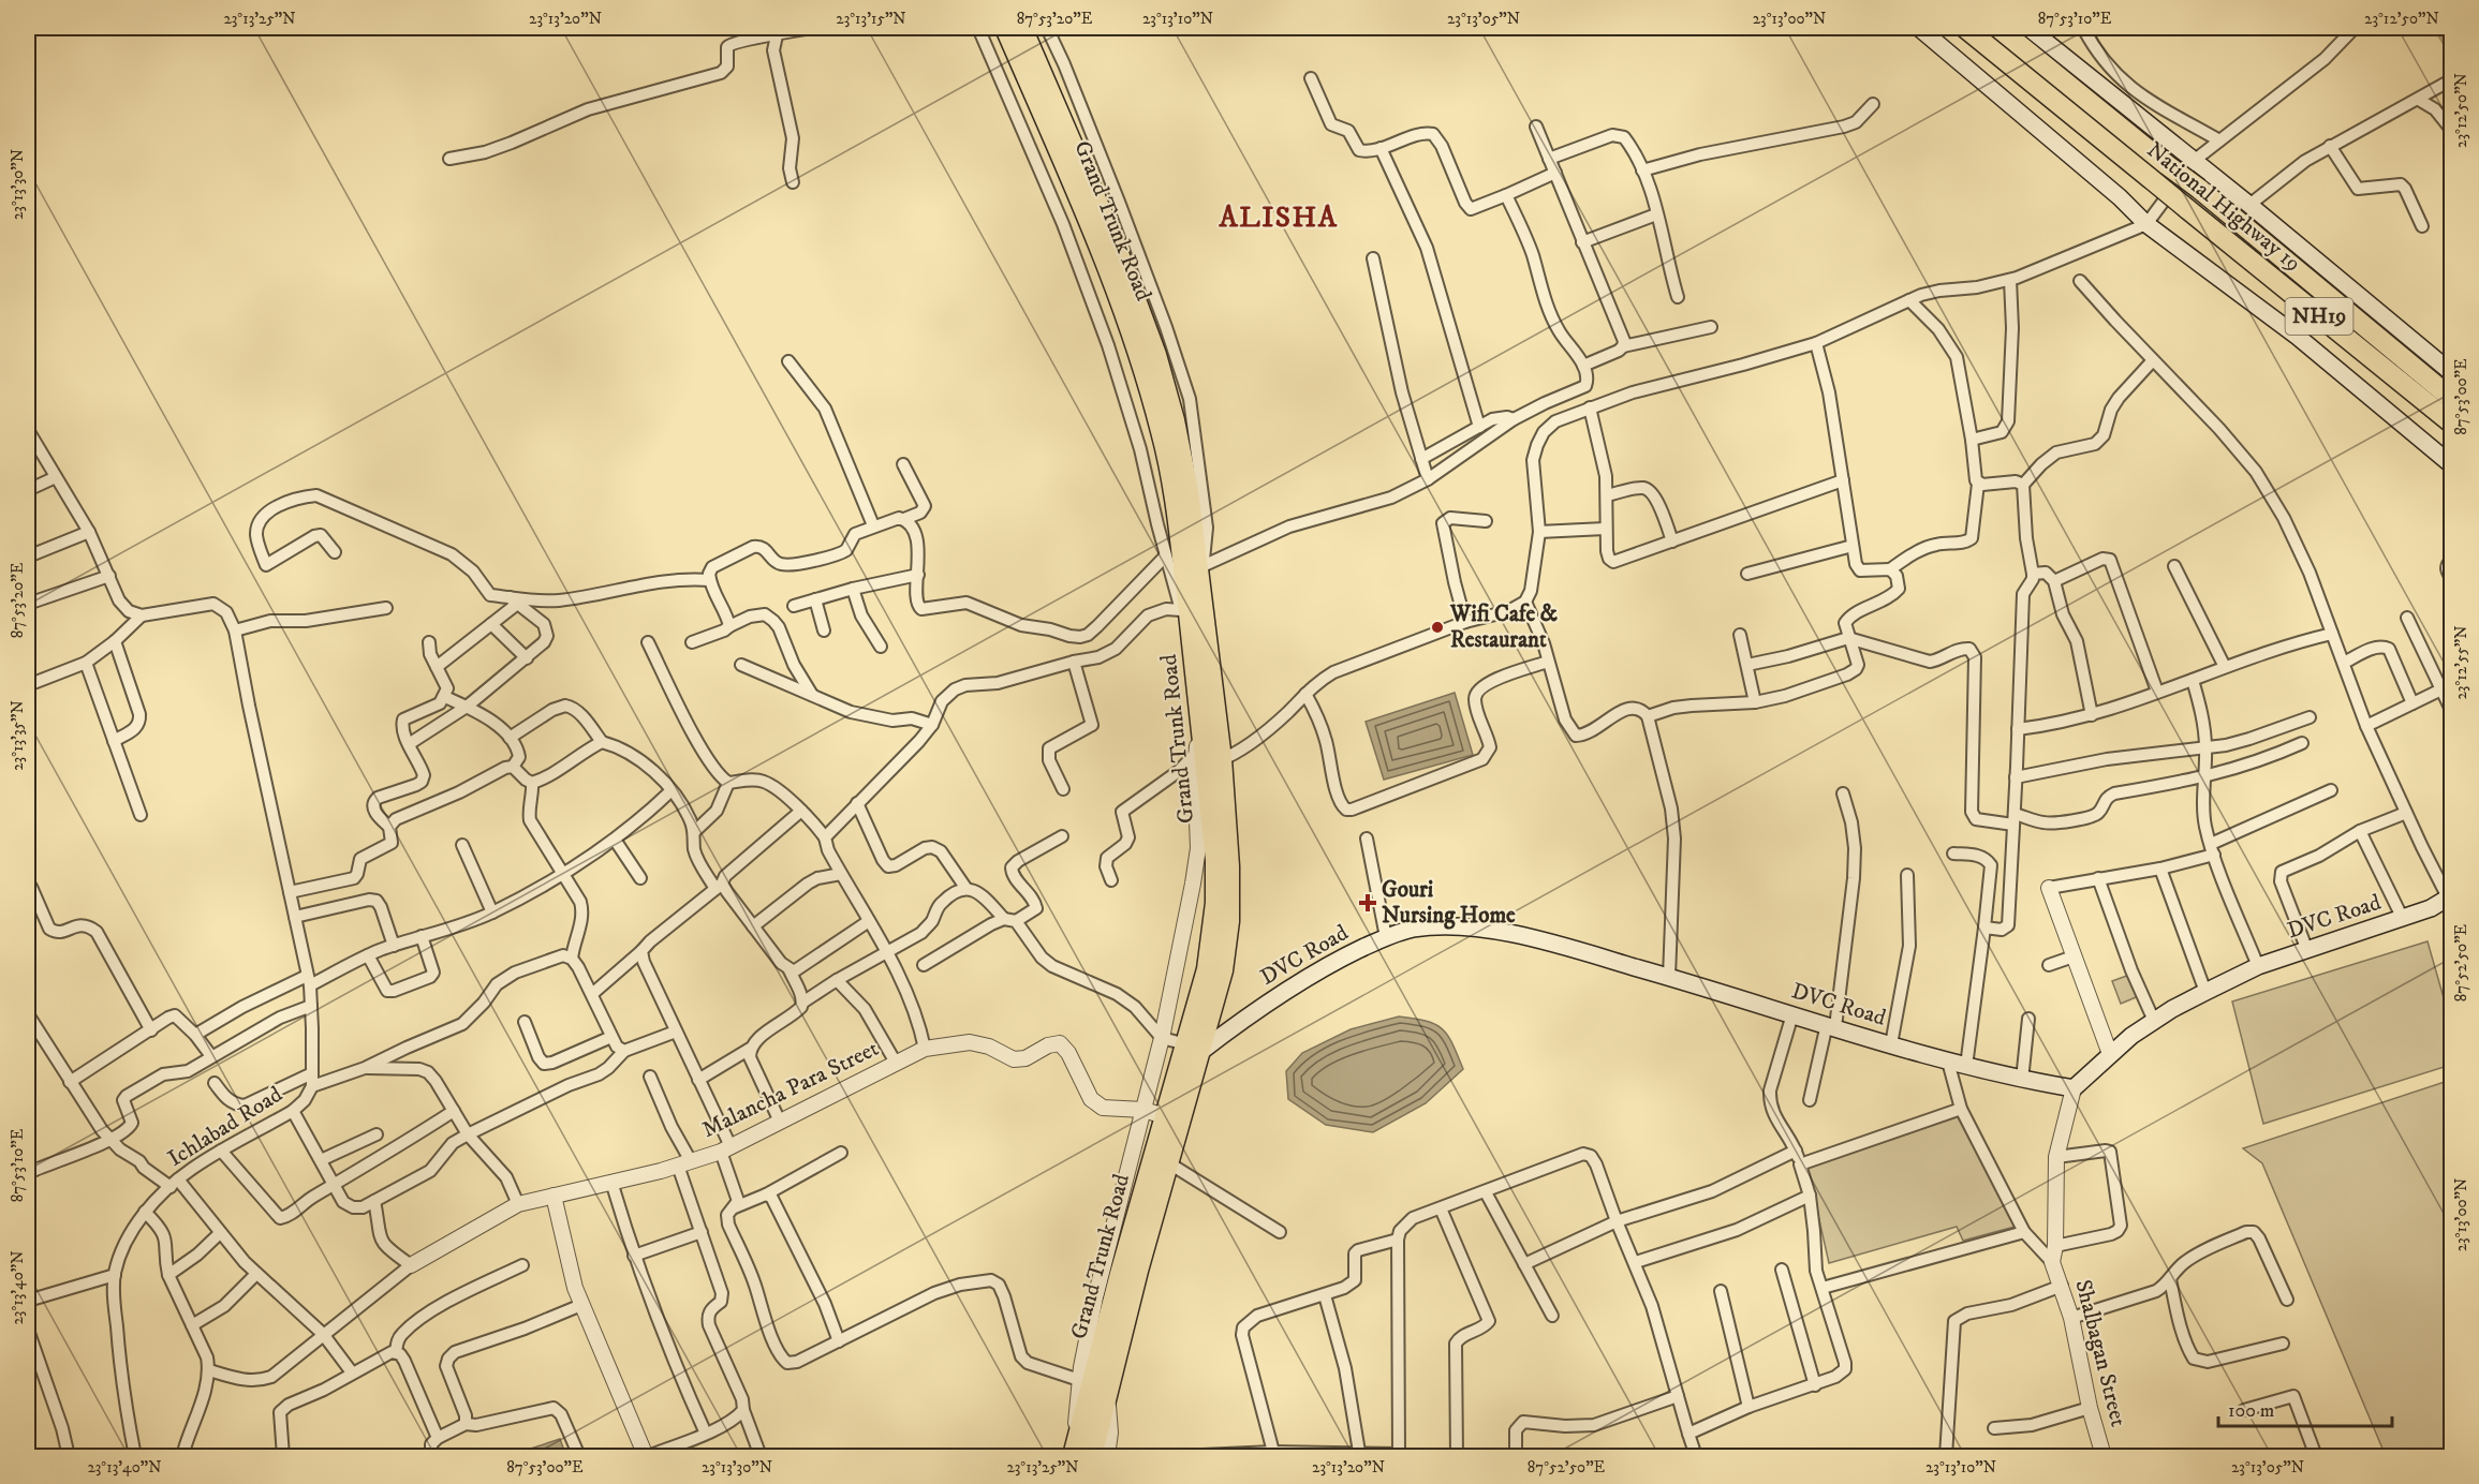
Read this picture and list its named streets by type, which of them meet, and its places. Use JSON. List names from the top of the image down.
{
  "streets": {
    "highway": ["National Highway 19", "Grand Trunk Road", "NH19"],
    "main road": ["DVC Road"],
    "street": ["Malancha Para Street", "Ichlabad Road", "Shalbagan Street"]
  },
  "crossings": [
    ["Grand Trunk Road", "DVC Road"],
    ["Grand Trunk Road", "Malancha Para Street"]
  ],
  "districts": ["ALISHA"],
  "places": {
    "other": ["Wifi Cafe & Restaurant"],
    "health": ["Gouri Nursing Home"]
  },
  "scale_bar": "100 m",
  "coordinates": [
    "23°13'25\"N",
    "23°13'20\"N",
    "23°13'15\"N",
    "87°53'20\"E",
    "23°13'10\"N",
    "23°13'05\"N",
    "23°13'00\"N",
    "87°53'10\"E",
    "23°12'50\"N",
    "23°13'30\"N",
    "87°53'00\"E",
    "23°12'55\"N",
    "23°13'35\"N",
    "87°52'50\"E",
    "23°13'40\"N"
  ]
}
